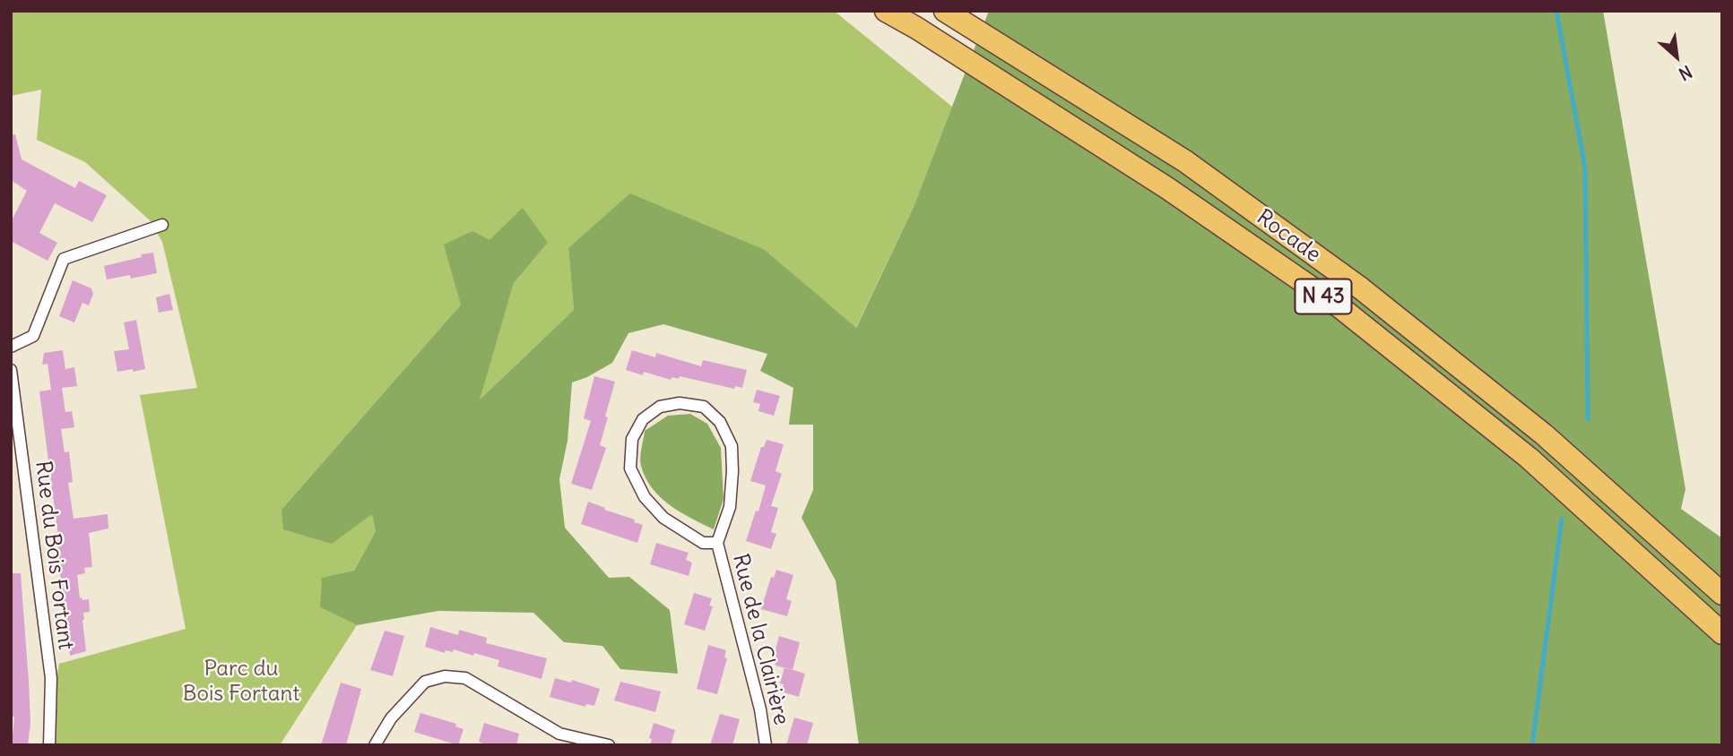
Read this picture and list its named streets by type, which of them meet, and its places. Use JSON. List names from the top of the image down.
{
  "streets": {
    "highway": ["Rocade", "N 43"],
    "street": ["Rue du Bois Fortant", "Rue de la Clairière"]
  },
  "parks": ["Parc du Bois Fortant"],
  "north": "bottom right"
}
